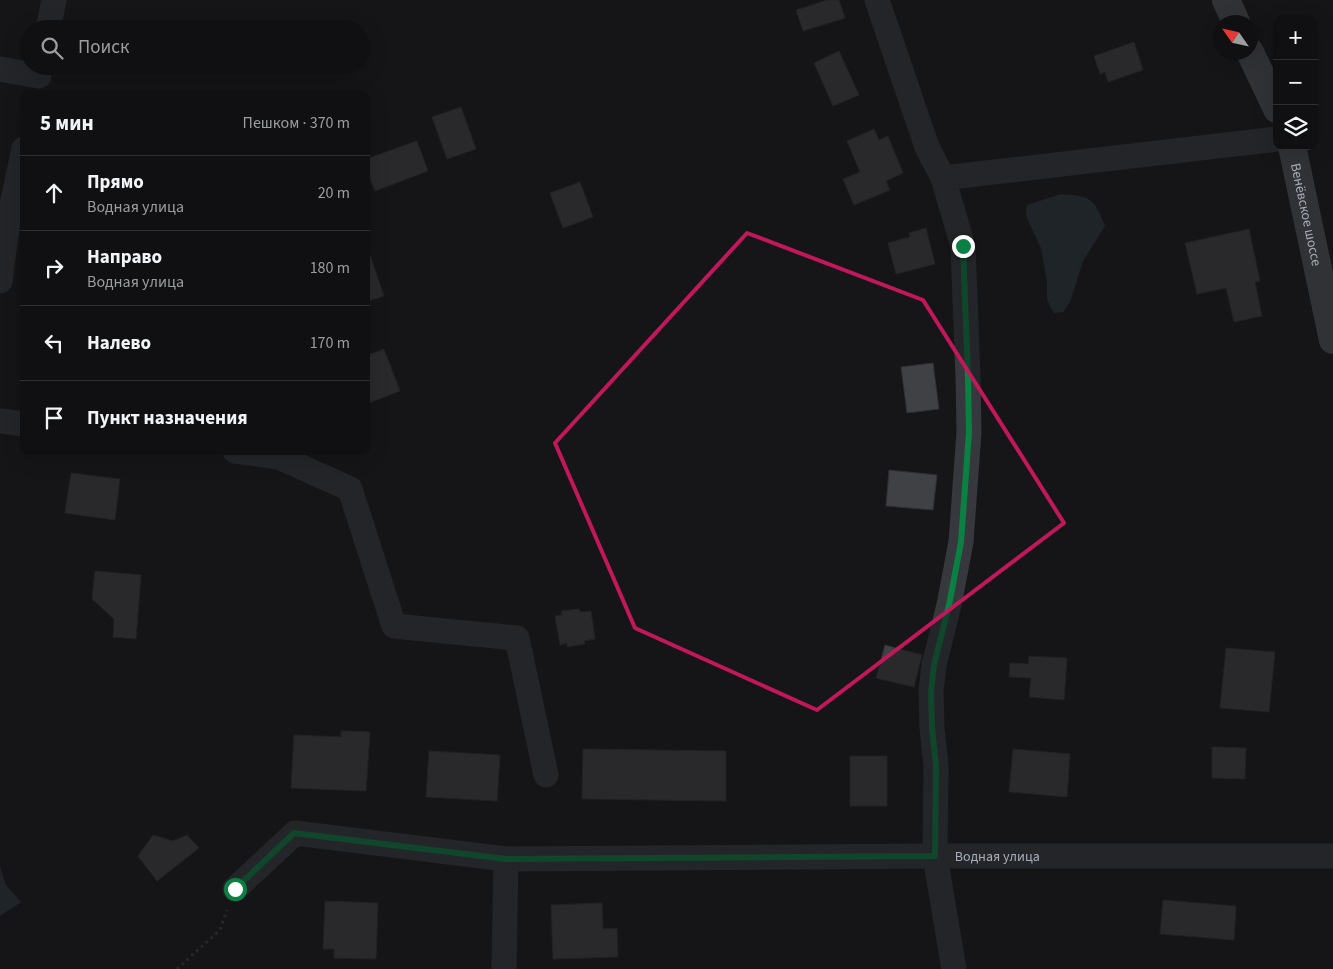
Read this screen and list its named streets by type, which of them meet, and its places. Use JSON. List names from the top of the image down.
{
  "streets": {
    "main road": ["Венёвское шоссе"],
    "street": ["Водная улица"]
  },
  "north": "top left",
  "page": {
    "map_buttons": ["+", "−"],
    "search": "Поиск",
    "heading": ["5 мин", "Пешком · 370 m"],
    "list": [
      ["Прямо", "Водная улица", "20 m"],
      ["Направо", "Водная улица", "180 m"],
      ["Налево", "170 m"],
      "Пункт назначения"
    ]
  }
}
